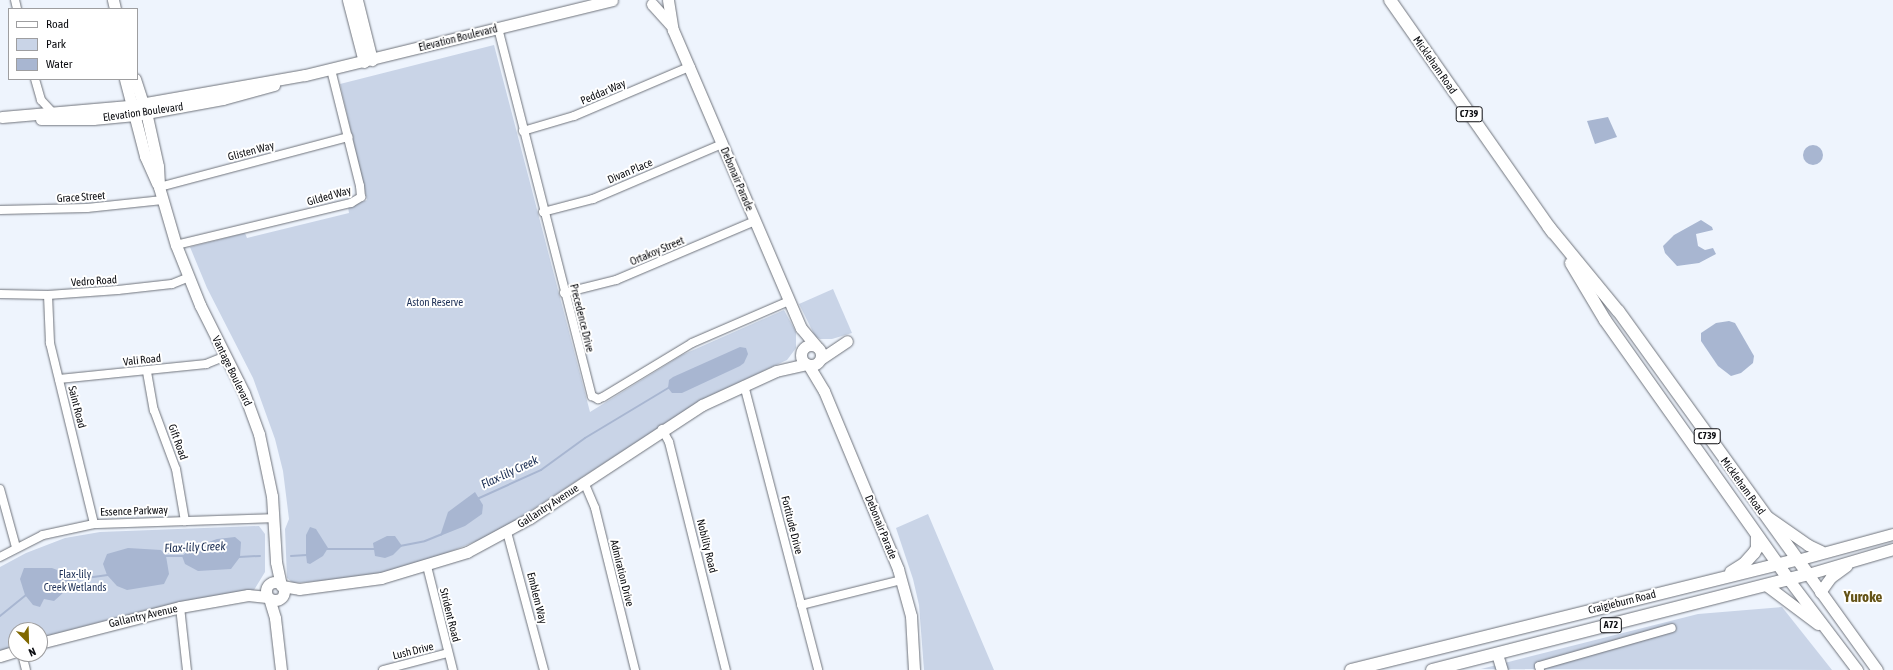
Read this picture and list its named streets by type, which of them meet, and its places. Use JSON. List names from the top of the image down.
{
  "streets": {
    "main road": [
      "Mickleham Road",
      "C739",
      "Craigieburn Road",
      "A72"
    ],
    "street": [
      "Elevation Boulevard",
      "Peddar Way",
      "Glisten Way",
      "Divan Place",
      "Debonair Parade",
      "Gilded Way",
      "Grace Street",
      "Ortakoy Street",
      "Vedro Road",
      "Precedence Drive",
      "Vali Road",
      "Vantage Boulevard",
      "Saint Road",
      "Gift Road",
      "Gallantry Avenue",
      "Essence Parkway",
      "Fortitude Drive",
      "Nobility Road",
      "Admiration Drive",
      "Emblem Way",
      "Strident Road",
      "Lush Drive"
    ]
  },
  "crossings": [
    ["Elevation Boulevard", "Gilded Way"],
    ["Elevation Boulevard", "Precedence Drive"],
    ["Elevation Boulevard", "Vantage Boulevard"],
    ["Mickleham Road", "Craigieburn Road"],
    ["Peddar Way", "Debonair Parade"],
    ["Peddar Way", "Precedence Drive"],
    ["Glisten Way", "Gilded Way"],
    ["Glisten Way", "Vantage Boulevard"],
    ["Divan Place", "Debonair Parade"],
    ["Divan Place", "Precedence Drive"],
    ["Debonair Parade", "Ortakoy Street"],
    ["Debonair Parade", "Precedence Drive"],
    ["Debonair Parade", "Gallantry Avenue"],
    ["Gilded Way", "Vantage Boulevard"],
    ["Grace Street", "Vantage Boulevard"],
    ["Ortakoy Street", "Precedence Drive"],
    ["Vedro Road", "Vantage Boulevard"],
    ["Vedro Road", "Saint Road"],
    ["Vali Road", "Vantage Boulevard"],
    ["Vali Road", "Saint Road"],
    ["Vali Road", "Gift Road"],
    ["Vantage Boulevard", "Gallantry Avenue"],
    ["Vantage Boulevard", "Essence Parkway"],
    ["Saint Road", "Essence Parkway"],
    ["Gift Road", "Essence Parkway"],
    ["Gallantry Avenue", "Fortitude Drive"],
    ["Gallantry Avenue", "Nobility Road"],
    ["Gallantry Avenue", "Admiration Drive"],
    ["Gallantry Avenue", "Emblem Way"],
    ["Gallantry Avenue", "Strident Road"],
    ["Strident Road", "Lush Drive"]
  ],
  "districts": ["Yuroke"],
  "water": ["Flax-lily Creek"],
  "parks": ["Aston Reserve", "Flax-lily Creek Wetlands"],
  "legend": ["Road", "Park", "Water"],
  "north": "bottom right"
}
